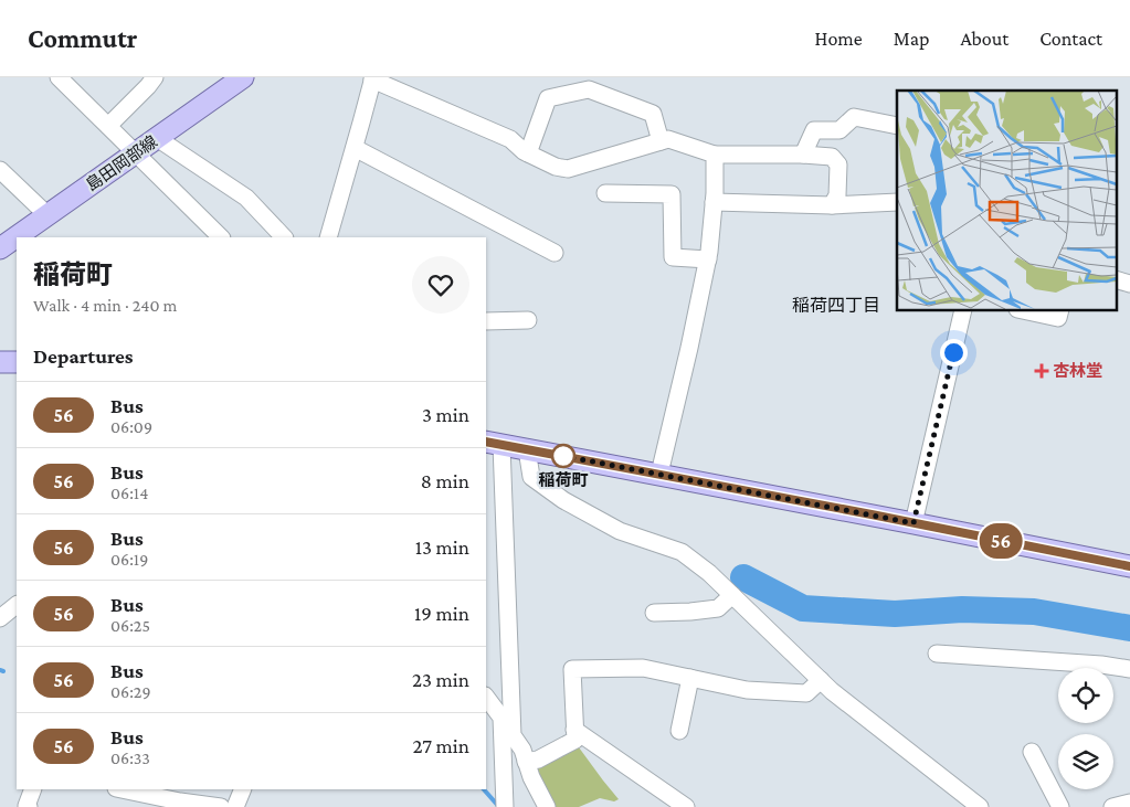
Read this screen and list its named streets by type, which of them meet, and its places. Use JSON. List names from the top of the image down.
{
  "streets": {
    "main road": ["島田岡部線"]
  },
  "districts": ["稲荷四丁目"],
  "places": {
    "health": ["杏林堂"],
    "other": ["稲荷町"]
  },
  "lines": ["bus line 56"],
  "page": {
    "header": "Commutr",
    "nav": [
      "Home",
      "Map",
      "About",
      "Contact"
    ],
    "on_map": "56",
    "heading": [
      ["稲荷町", "Walk · 4 min · 240 m"],
      "Departures"
    ],
    "list": [
      {
        "mark": "56",
        "name": "Bus",
        "note": "06:09",
        "value": "3 min"
      },
      {
        "mark": "56",
        "name": "Bus",
        "note": "06:14",
        "value": "8 min"
      },
      {
        "mark": "56",
        "name": "Bus",
        "note": "06:19",
        "value": "13 min"
      },
      {
        "mark": "56",
        "name": "Bus",
        "note": "06:25",
        "value": "19 min"
      },
      {
        "mark": "56",
        "name": "Bus",
        "note": "06:29",
        "value": "23 min"
      },
      {
        "mark": "56",
        "name": "Bus",
        "note": "06:33",
        "value": "27 min"
      }
    ]
  }
}
